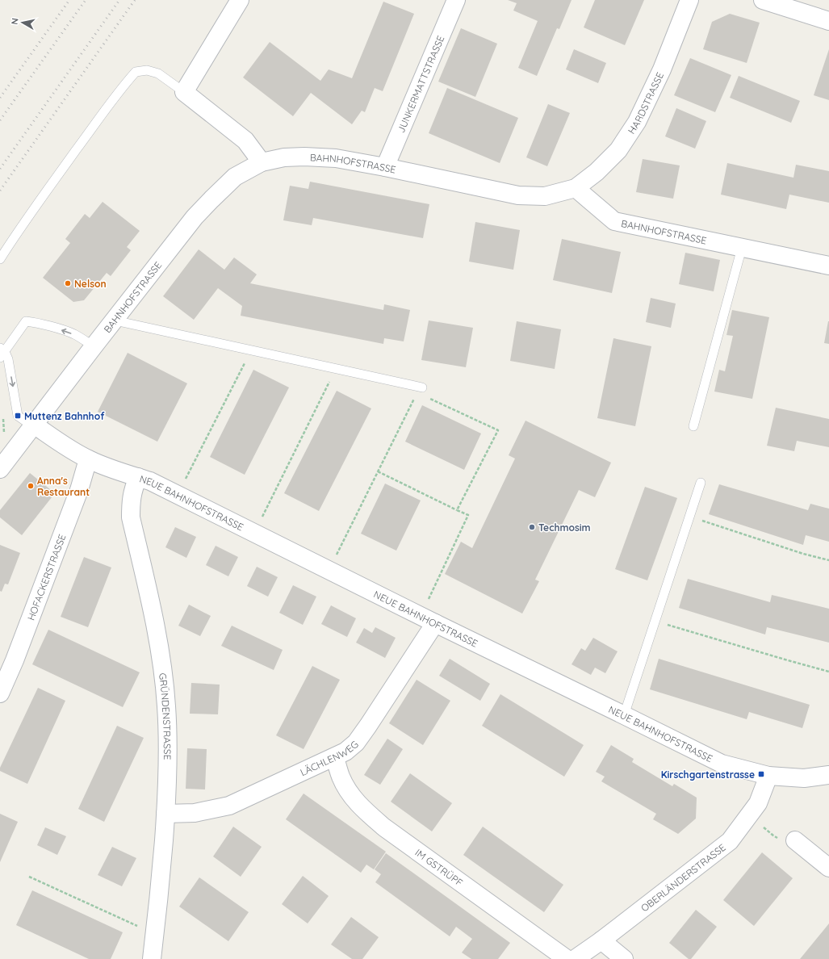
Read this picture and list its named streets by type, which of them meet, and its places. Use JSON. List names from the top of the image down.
{
  "streets": {
    "street": [
      "JUNKERMATTSTRASSE",
      "HARDSTRASSE",
      "BAHNHOFSTRASSE",
      "NEUE BAHNHOFSTRASSE",
      "HOFACKERSTRASSE",
      "GRÜNDENSTRASSE",
      "LÄCHLENWEG",
      "IM GSTRÜPF",
      "OBERLÄNDERSTRASSE"
    ]
  },
  "crossings": [
    ["JUNKERMATTSTRASSE", "BAHNHOFSTRASSE"],
    ["HARDSTRASSE", "BAHNHOFSTRASSE"],
    ["BAHNHOFSTRASSE", "NEUE BAHNHOFSTRASSE"],
    ["NEUE BAHNHOFSTRASSE", "HOFACKERSTRASSE"],
    ["NEUE BAHNHOFSTRASSE", "GRÜNDENSTRASSE"],
    ["NEUE BAHNHOFSTRASSE", "LÄCHLENWEG"],
    ["NEUE BAHNHOFSTRASSE", "OBERLÄNDERSTRASSE"],
    ["GRÜNDENSTRASSE", "LÄCHLENWEG"],
    ["LÄCHLENWEG", "IM GSTRÜPF"]
  ],
  "places": {
    "other": ["Nelson", "Anna's Restaurant", "Techmosim"],
    "transit": ["Muttenz Bahnhof", "Kirschgartenstrasse"]
  },
  "north": "left"
}
